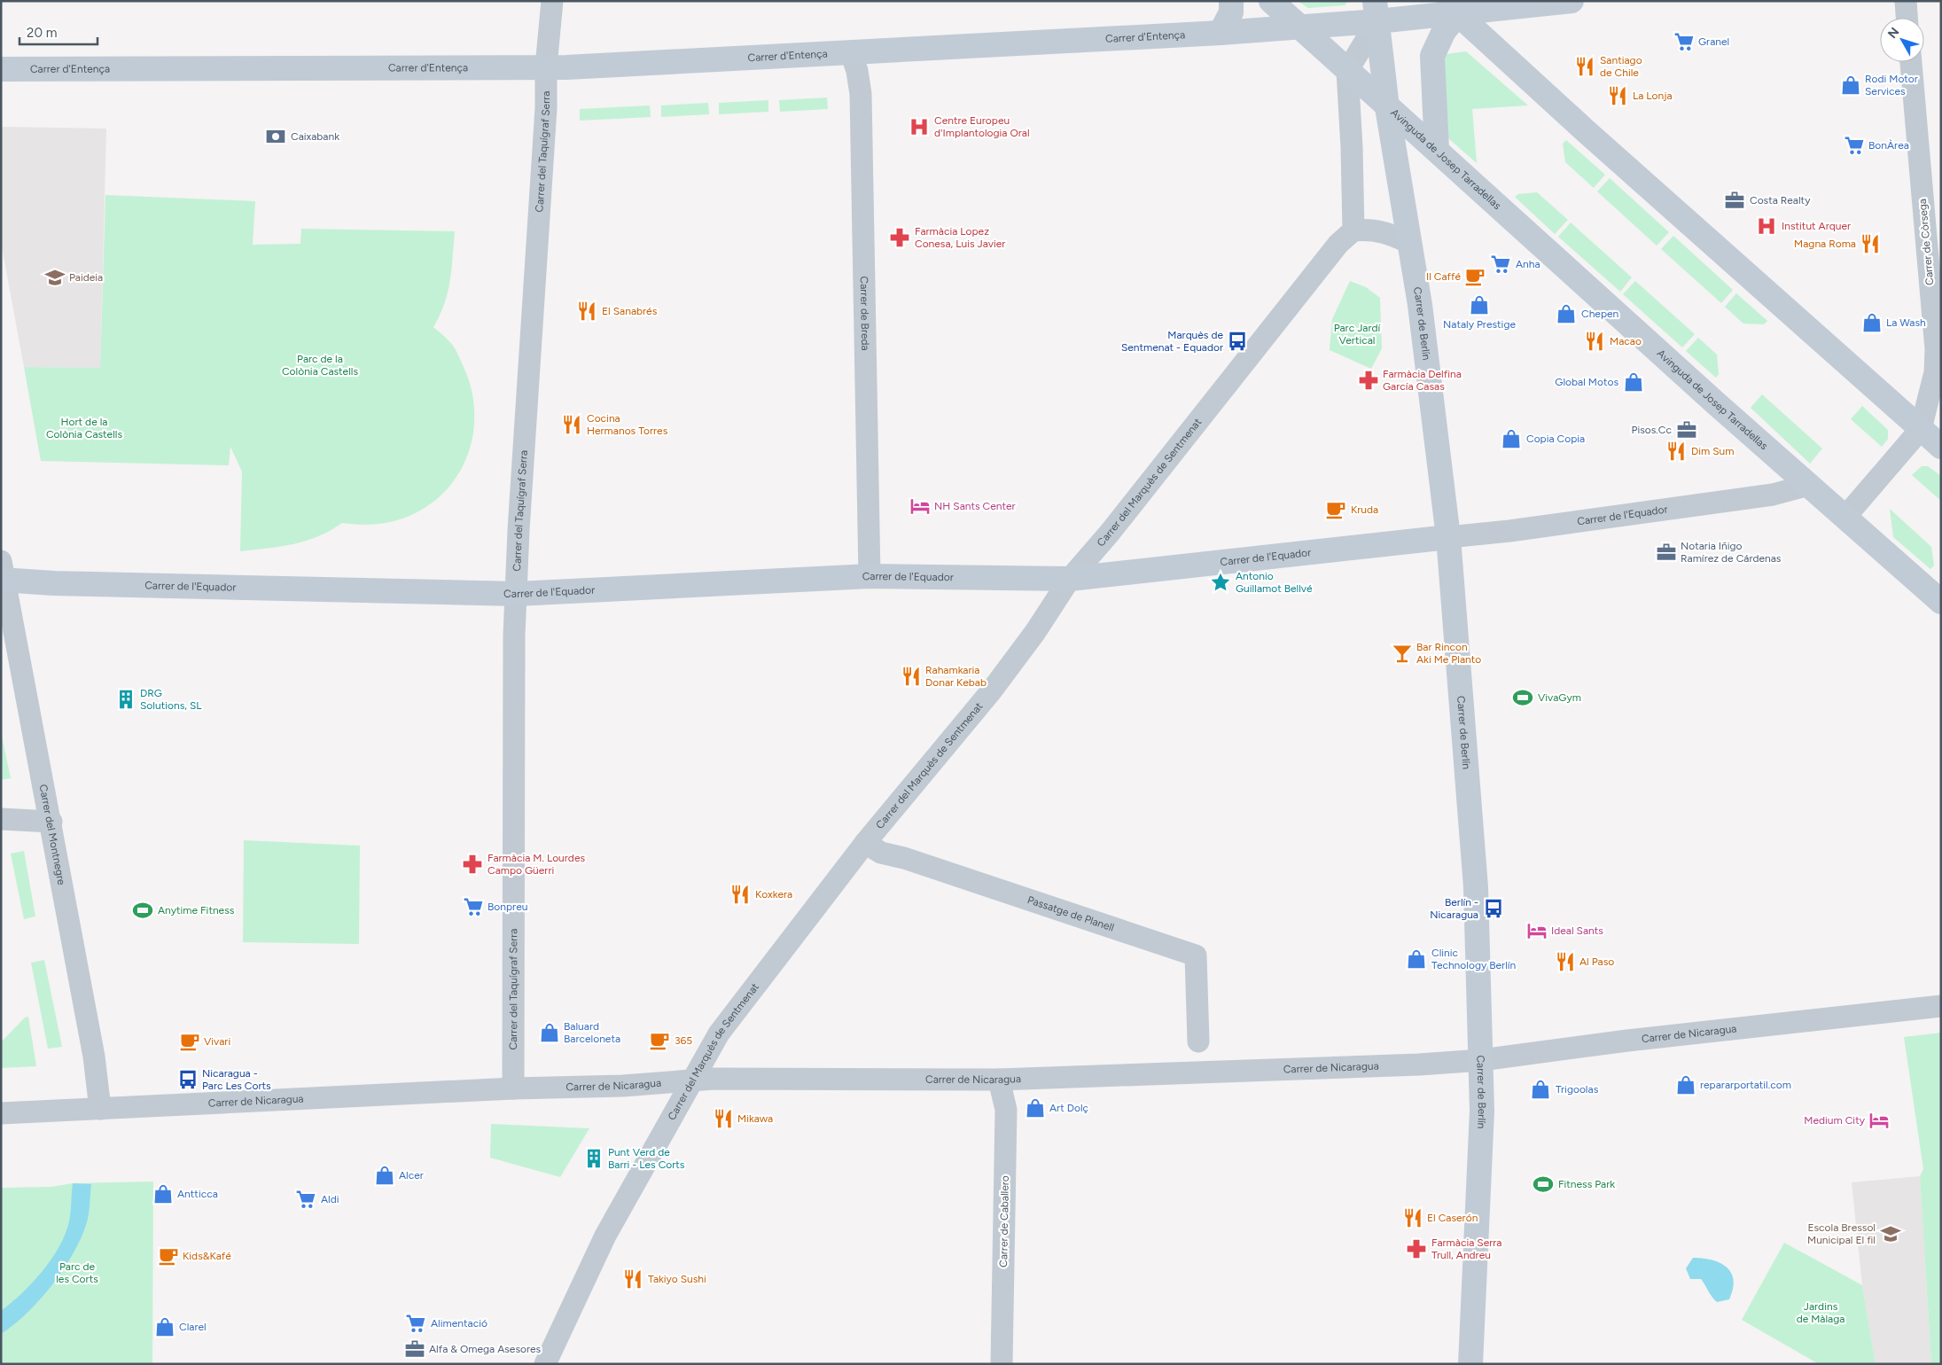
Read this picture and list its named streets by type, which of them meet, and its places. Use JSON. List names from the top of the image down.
{
  "streets": {
    "main road": [
      "Carrer d'Entença",
      "Avinguda de Josep Tarradellas",
      "Carrer de Berlín",
      "Carrer de l'Equador"
    ],
    "street": [
      "Carrer del Taquígraf Serra",
      "Carrer de Còrsega",
      "Carrer de Breda",
      "Carrer del Marquès de Sentmenat",
      "Carrer del Montnegre",
      "Passatge de Planell",
      "Carrer de Nicaragua",
      "Carrer de Caballero"
    ]
  },
  "crossings": [
    ["Carrer d'Entença", "Carrer del Taquígraf Serra"],
    ["Carrer d'Entença", "Avinguda de Josep Tarradellas"],
    ["Carrer d'Entença", "Carrer de Breda"],
    ["Carrer del Taquígraf Serra", "Carrer de l'Equador"],
    ["Carrer del Taquígraf Serra", "Carrer de Nicaragua"],
    ["Avinguda de Josep Tarradellas", "Carrer de Berlín"],
    ["Avinguda de Josep Tarradellas", "Carrer de l'Equador"],
    ["Carrer de Breda", "Carrer de l'Equador"],
    ["Carrer de Berlín", "Carrer de l'Equador"],
    ["Carrer de Berlín", "Carrer de Nicaragua"],
    ["Carrer del Marquès de Sentmenat", "Carrer de l'Equador"],
    ["Carrer del Marquès de Sentmenat", "Passatge de Planell"],
    ["Carrer del Marquès de Sentmenat", "Carrer de Nicaragua"],
    ["Carrer de l'Equador", "Carrer del Montnegre"],
    ["Carrer del Montnegre", "Carrer de Nicaragua"],
    ["Carrer de Nicaragua", "Carrer de Caballero"]
  ],
  "parks": [
    "Parc Jardí Vertical",
    "Parc de la Colònia Castells",
    "Hort de la Colònia Castells",
    "Parc de les Corts",
    "Jardins de Màlaga"
  ],
  "places": {
    "supermarket": [
      "Granel",
      "BonÀrea",
      "Anha",
      "Bonpreu",
      "Aldi",
      "Alimentació"
    ],
    "restaurant": [
      "Santiago de Chile",
      "La Lonja",
      "Magna Roma",
      "El Sanabrés",
      "Macao",
      "Cocina Hermanos Torres",
      "Dim Sum",
      "Rahamkaria Donar Kebab",
      "Koxkera",
      "Al Paso",
      "Mikawa",
      "El Caserón",
      "Takiyo Sushi"
    ],
    "shop": [
      "Rodi Motor Services",
      "Nataly Prestige",
      "Chepen",
      "La Wash",
      "Global Motos",
      "Copia Copia",
      "Clinic Technology Berlín",
      "Baluard Barceloneta",
      "repararportatil.com",
      "Trigoolas",
      "Art Dolç",
      "Alcer",
      "Antticca",
      "Clarel"
    ],
    "hospital": ["Centre Europeu d'Implantologia Oral", "Institut Arquer"],
    "bank": ["Caixabank"],
    "office": [
      "Costa Realty",
      "Pisos.Cc",
      "Notaria Iñigo Ramírez de Cárdenas",
      "Alfa & Omega Asesores"
    ],
    "pharmacy": [
      "Farmàcia Lopez Conesa, Luis Javier",
      "Farmàcia Delfina García Casas",
      "Farmàcia M. Lourdes Campo Güerri",
      "Farmàcia Serra Trull, Andreu"
    ],
    "cafe": [
      "Il Caffé",
      "Kruda",
      "365",
      "Vivari",
      "Kids&Kafé"
    ],
    "school or university": ["Paideia", "Escola Bressol Municipal El fil"],
    "bus stop": ["Marquès de Sentmenat - Equador", "Berlín - Nicaragua", "Nicaragua - Parc Les Corts"],
    "hotel": ["NH Sants Center", "Ideal Sants", "Medium City"],
    "place": ["Antonio Guillamot Bellvé"],
    "bar": ["Bar Rincon Aki Me Planto"],
    "sports": ["VivaGym", "Anytime Fitness", "Fitness Park"],
    "building": ["DRG Solutions, SL", "Punt Verd de Barri - Les Corts"]
  },
  "scale_bar": "20 m",
  "north": "top left"
}
